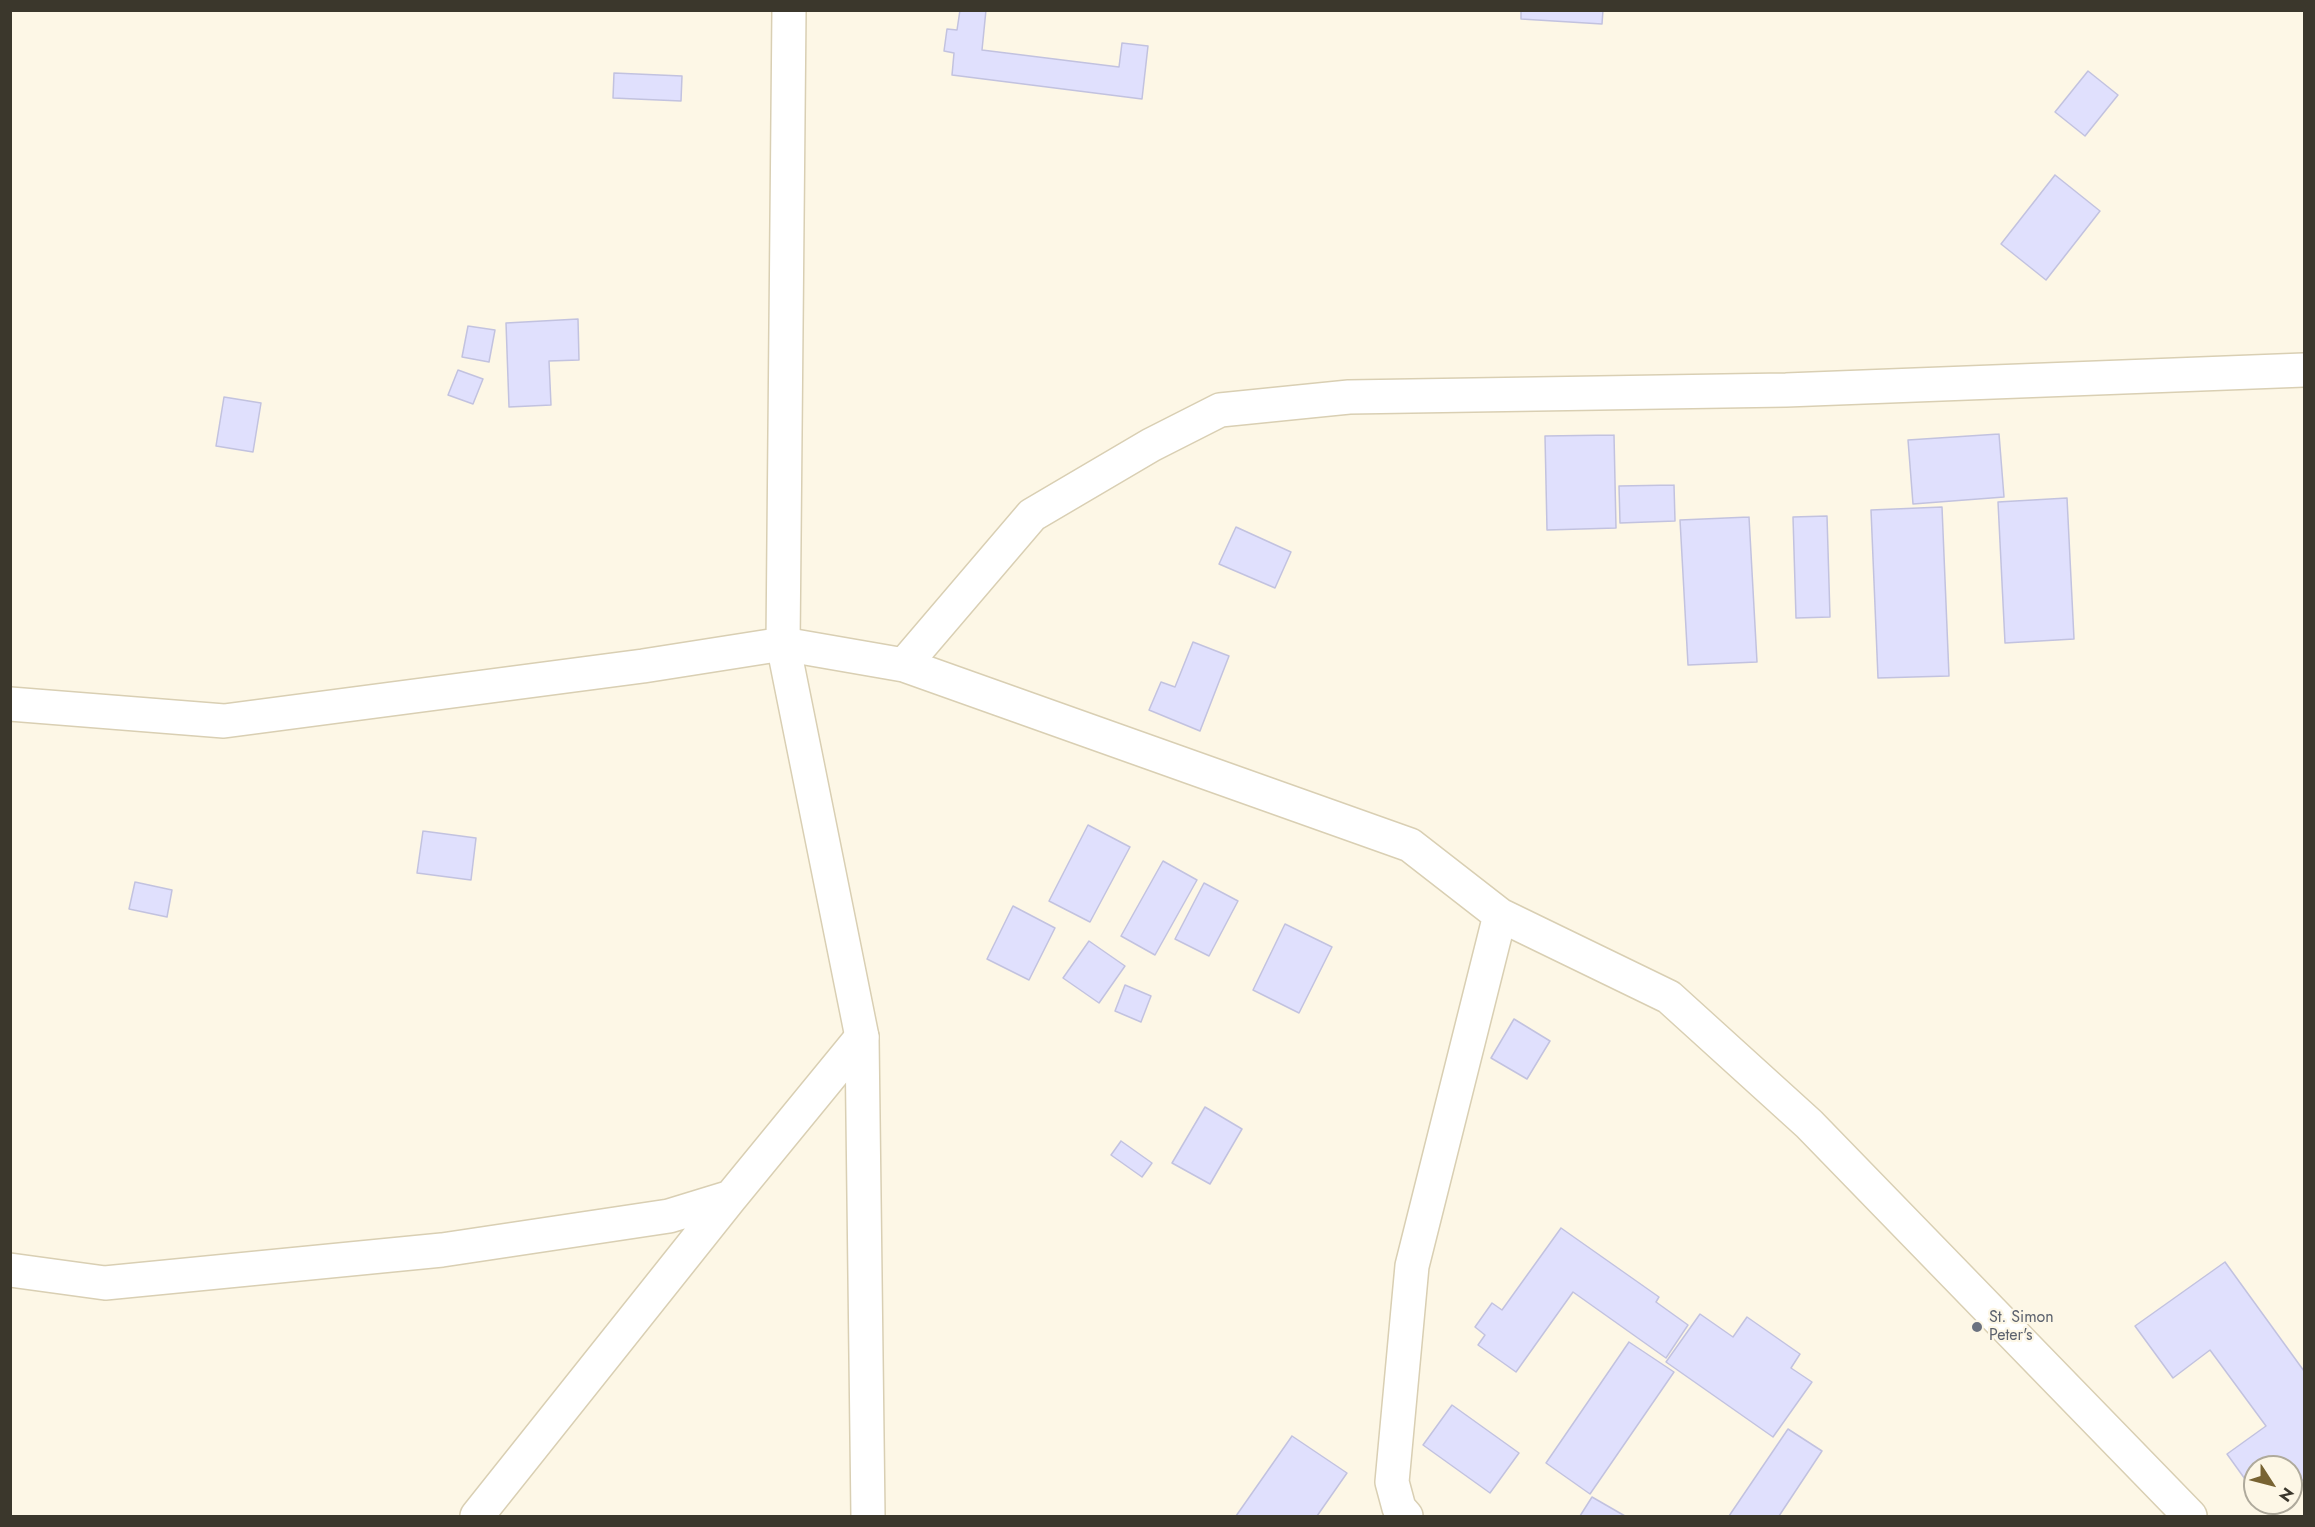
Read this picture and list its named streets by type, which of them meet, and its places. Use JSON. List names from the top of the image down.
{
  "places": ["St. Simon Peter's"],
  "north": "bottom right"
}
